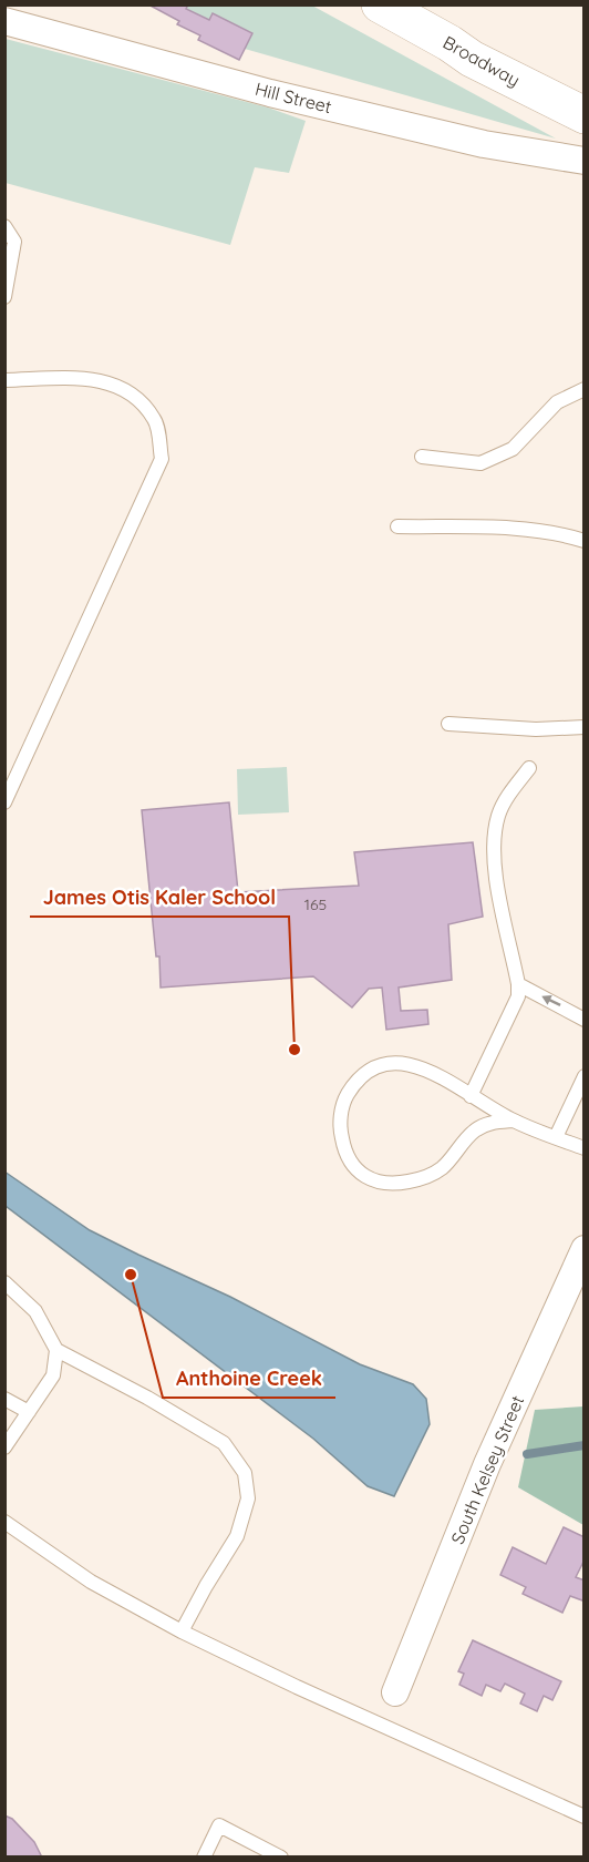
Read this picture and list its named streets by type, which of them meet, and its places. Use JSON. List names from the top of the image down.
{
  "streets": {
    "main road": ["Broadway"],
    "street": ["Hill Street", "South Kelsey Street"]
  },
  "places": ["James Otis Kaler School", "Anthoine Creek"],
  "house_numbers": ["165"]
}
